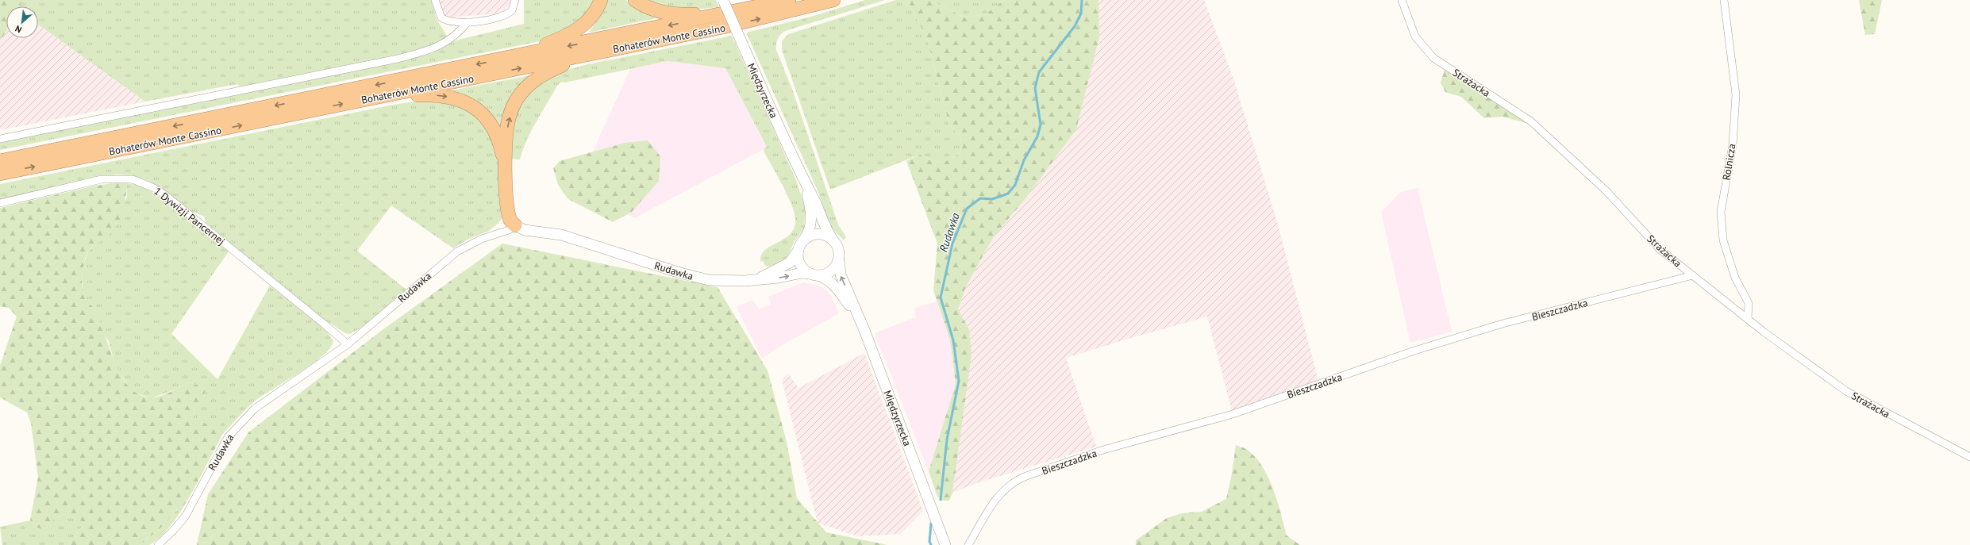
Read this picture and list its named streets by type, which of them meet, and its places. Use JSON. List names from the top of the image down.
{
  "streets": {
    "highway": ["Bohaterów Monte Cassino"],
    "main road": ["Międzyrzecka", "Rudawka"],
    "street": [
      "Strażacka",
      "Rolnicza",
      "1 Dywizji Pancernej",
      "Bieszczadzka"
    ]
  },
  "crossings": [
    ["Strażacka", "Rolnicza"],
    ["Strażacka", "Bieszczadzka"],
    ["Międzyrzecka", "Rudawka"],
    ["1 Dywizji Pancernej", "Rudawka"]
  ],
  "water": ["Rudawka"],
  "north": "bottom left"
}
